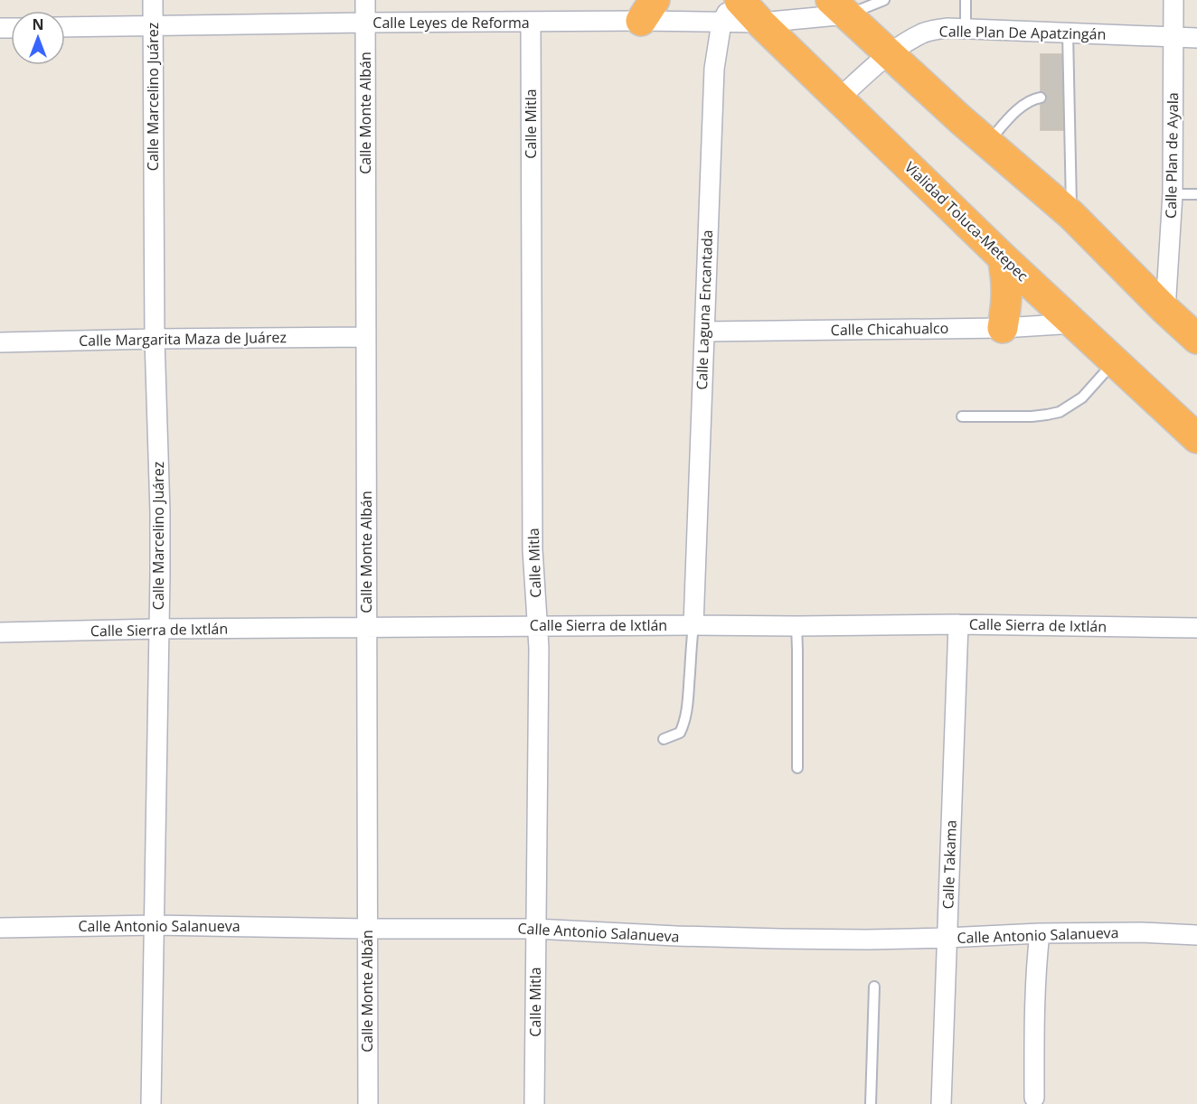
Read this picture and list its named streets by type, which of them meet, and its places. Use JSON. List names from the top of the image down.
{
  "streets": {
    "highway": ["Vialidad Toluca-Metepec"],
    "street": [
      "Calle Leyes de Reforma",
      "Calle Plan De Apatzingán",
      "Calle Marcelino Juárez",
      "Calle Monte Albán",
      "Calle Mitla",
      "Calle Plan de Ayala",
      "Calle Laguna Encantada",
      "Calle Chicahualco",
      "Calle Margarita Maza de Juárez",
      "Calle Sierra de Ixtlán",
      "Calle Takama",
      "Calle Antonio Salanueva"
    ]
  },
  "crossings": [
    ["Calle Leyes de Reforma", "Calle Marcelino Juárez"],
    ["Calle Leyes de Reforma", "Calle Monte Albán"],
    ["Calle Leyes de Reforma", "Calle Mitla"],
    ["Calle Leyes de Reforma", "Vialidad Toluca-Metepec"],
    ["Calle Leyes de Reforma", "Calle Laguna Encantada"],
    ["Calle Plan De Apatzingán", "Calle Plan de Ayala"],
    ["Calle Plan De Apatzingán", "Vialidad Toluca-Metepec"],
    ["Calle Marcelino Juárez", "Calle Margarita Maza de Juárez"],
    ["Calle Marcelino Juárez", "Calle Sierra de Ixtlán"],
    ["Calle Marcelino Juárez", "Calle Antonio Salanueva"],
    ["Calle Monte Albán", "Calle Margarita Maza de Juárez"],
    ["Calle Monte Albán", "Calle Sierra de Ixtlán"],
    ["Calle Monte Albán", "Calle Antonio Salanueva"],
    ["Calle Mitla", "Calle Sierra de Ixtlán"],
    ["Calle Mitla", "Calle Antonio Salanueva"],
    ["Vialidad Toluca-Metepec", "Calle Laguna Encantada"],
    ["Vialidad Toluca-Metepec", "Calle Chicahualco"],
    ["Calle Laguna Encantada", "Calle Chicahualco"],
    ["Calle Laguna Encantada", "Calle Sierra de Ixtlán"],
    ["Calle Sierra de Ixtlán", "Calle Takama"],
    ["Calle Takama", "Calle Antonio Salanueva"]
  ],
  "north": "top"
}
